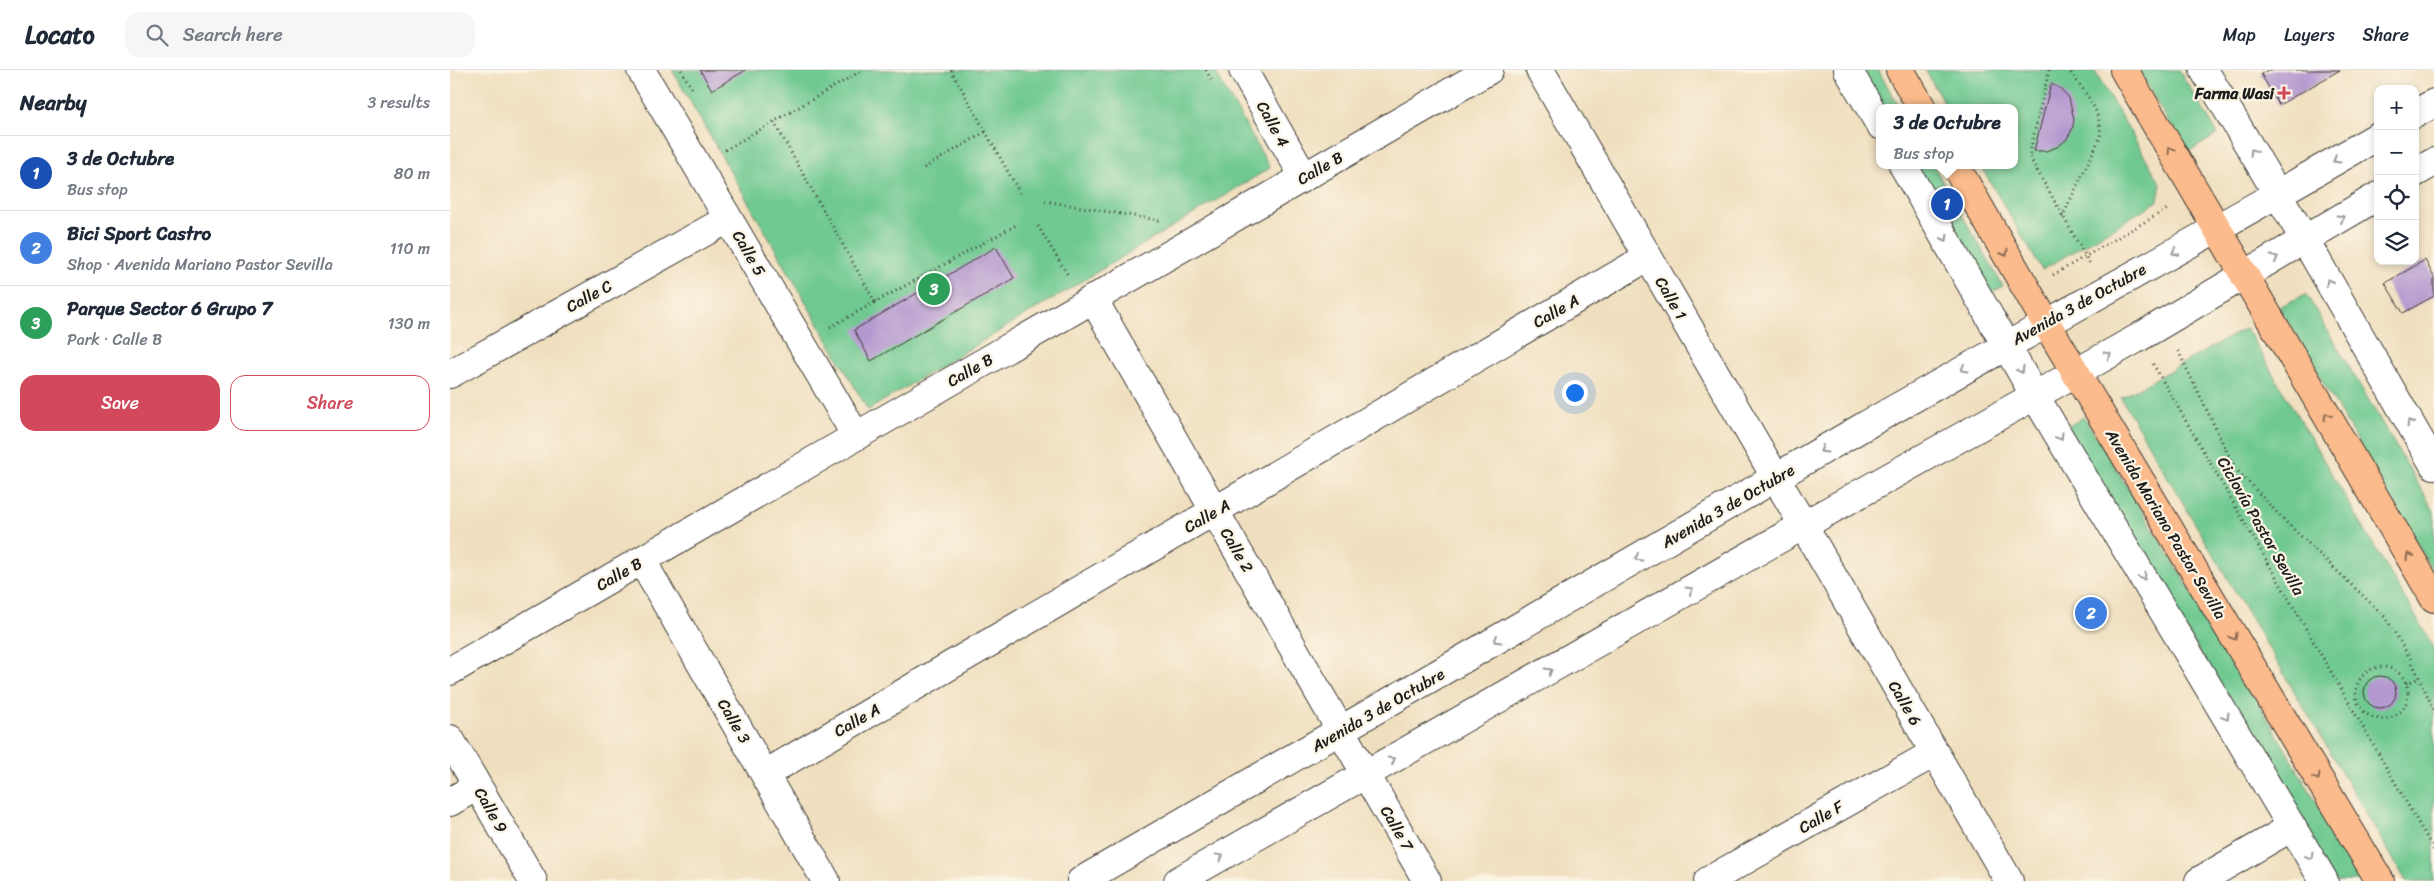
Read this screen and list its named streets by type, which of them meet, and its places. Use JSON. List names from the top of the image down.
{
  "streets": {
    "main road": ["Avenida Mariano Pastor Sevilla"],
    "street": [
      "Calle 4",
      "Calle B",
      "Calle 5",
      "Calle C",
      "Calle 1",
      "Avenida 3 de Octubre",
      "Calle A",
      "Calle 2",
      "Calle 6",
      "Calle 3",
      "Calle 9",
      "Calle F",
      "Calle 7"
    ],
    "path": ["Ciclovía Pastor Sevilla"]
  },
  "crossings": [
    ["Calle 4", "Calle B"],
    ["Calle B", "Calle 5"],
    ["Calle B", "Calle 2"],
    ["Calle B", "Calle 3"],
    ["Calle 5", "Calle C"],
    ["Calle 1", "Avenida 3 de Octubre"],
    ["Calle 1", "Calle A"],
    ["Calle 1", "Calle 6"],
    ["Avenida 3 de Octubre", "Avenida Mariano Pastor Sevilla"],
    ["Avenida 3 de Octubre", "Calle 2"],
    ["Calle A", "Calle 2"],
    ["Calle A", "Calle 3"],
    ["Calle 2", "Calle 7"],
    ["Calle 6", "Calle F"]
  ],
  "places": {
    "health": ["Farma Wasi"]
  },
  "page": {
    "header": "Locato",
    "search": "Search here",
    "nav": ["Map", "Layers", "Share"],
    "heading": ["Nearby", "3 results"],
    "map_buttons": ["+", "−"],
    "popup": ["3 de Octubre", "Bus stop"],
    "list": [
      {
        "mark": "1",
        "name": "3 de Octubre",
        "note": "Bus stop",
        "value": "80 m"
      },
      {
        "mark": "2",
        "name": "Bici Sport Castro",
        "note": "Shop · Avenida Mariano Pastor Sevilla",
        "value": "110 m"
      },
      {
        "mark": "3",
        "name": "Parque Sector 6 Grupo 7",
        "note": "Park · Calle B",
        "value": "130 m"
      }
    ],
    "pins": ["1", "3", "2"],
    "buttons": ["Save", "Share"]
  }
}
